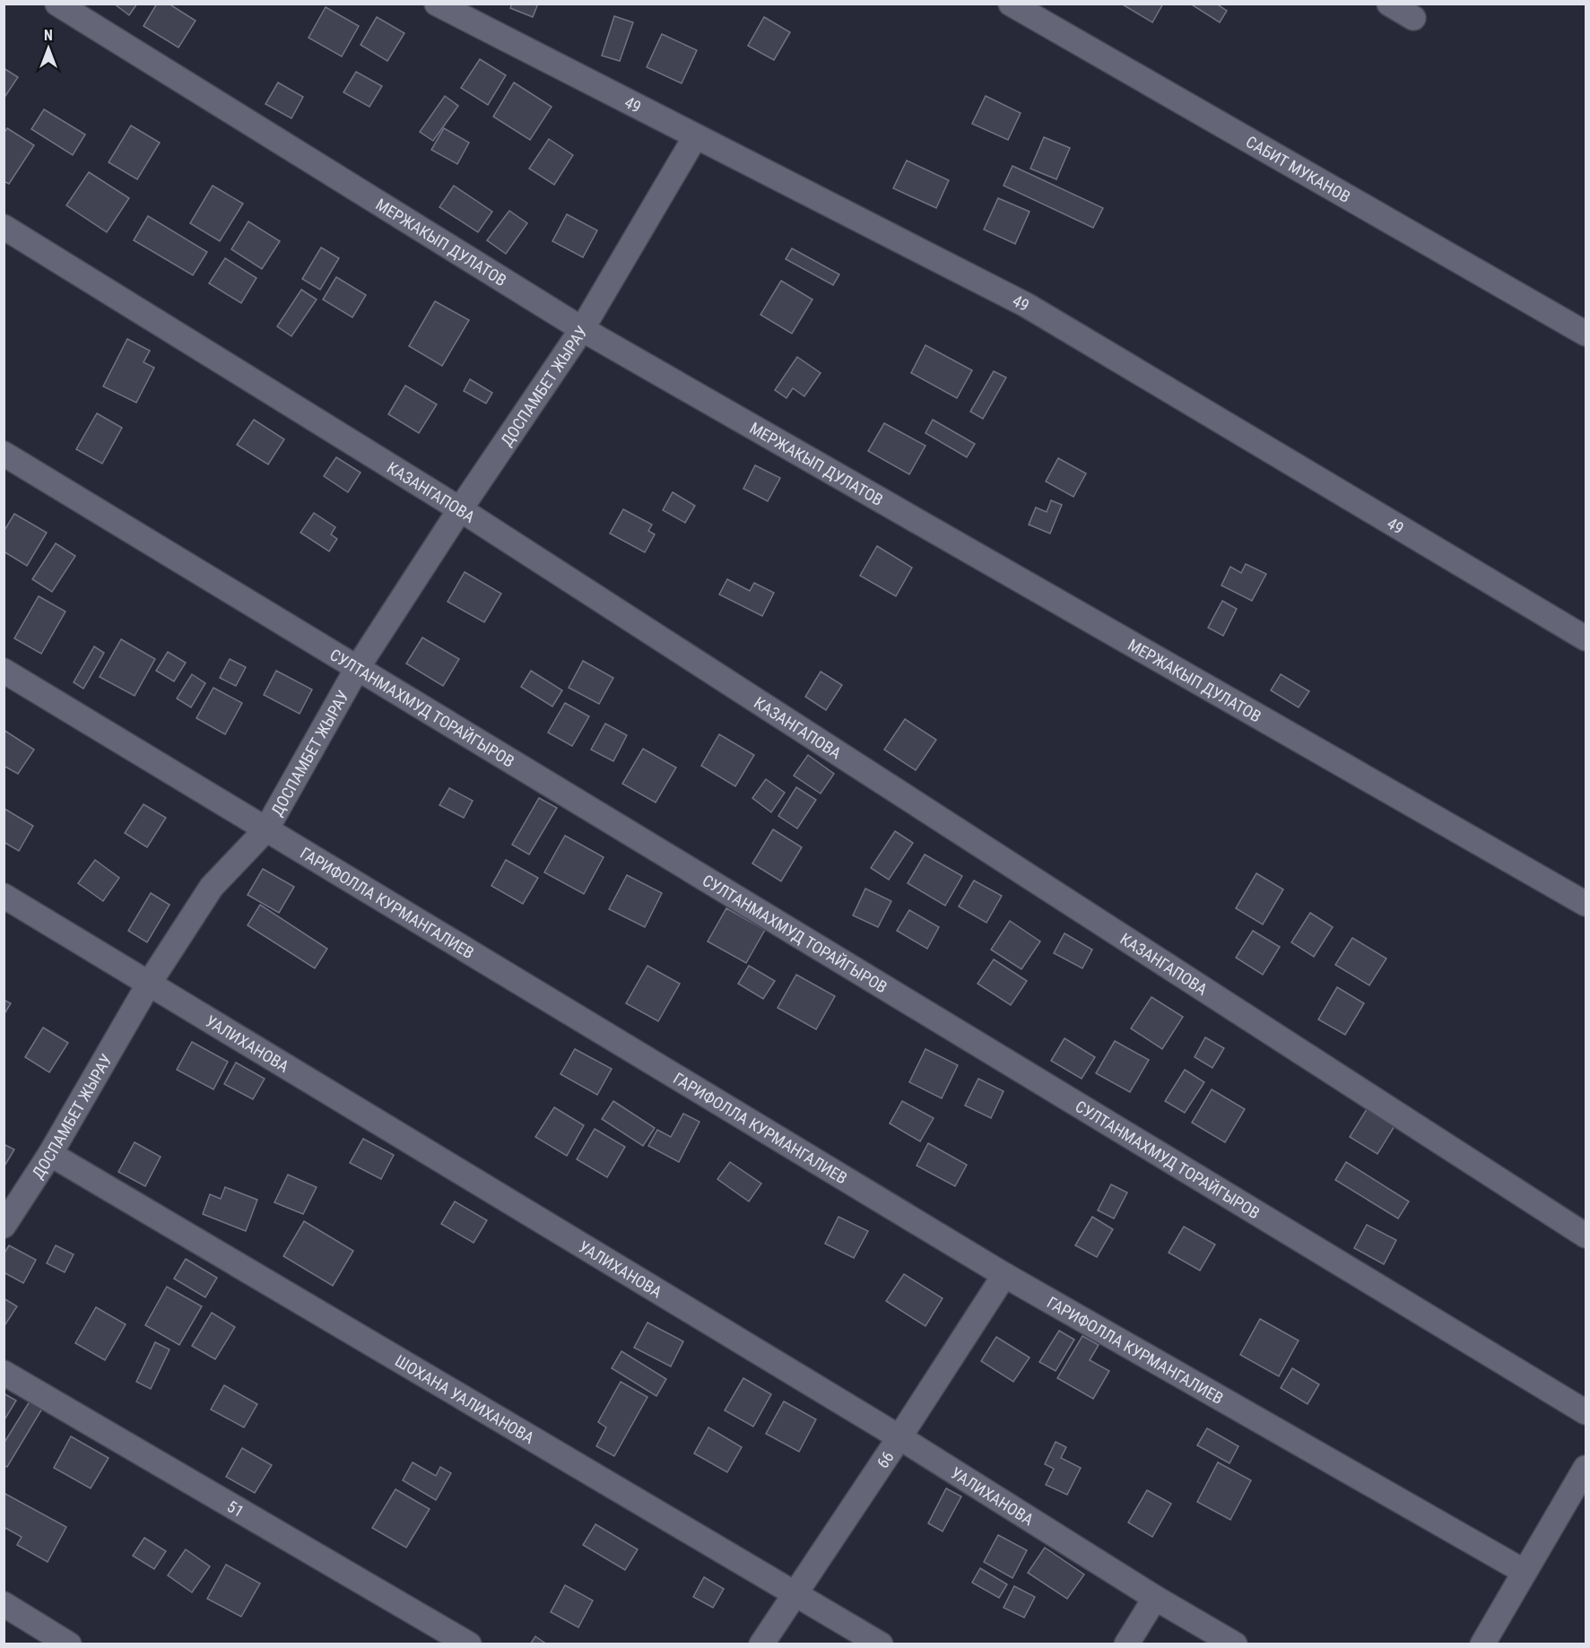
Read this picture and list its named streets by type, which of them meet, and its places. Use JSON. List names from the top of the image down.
{
  "streets": {
    "street": [
      "49",
      "САБИТ МУКАНОВ",
      "МЕРЖАКЫП ДУЛАТОВ",
      "ДОСПАМБЕТ ЖЫРАУ",
      "КАЗАНГАПОВА",
      "СУЛТАНМАХМУД ТОРАЙГЫРОВ",
      "ГАРИФОЛЛА КУРМАНГАЛИЕВ",
      "УАЛИХАНОВА",
      "ШОХАНА УАЛИХАНОВА",
      "66",
      "51"
    ]
  },
  "crossings": [
    ["49", "ДОСПАМБЕТ ЖЫРАУ"],
    ["МЕРЖАКЫП ДУЛАТОВ", "ДОСПАМБЕТ ЖЫРАУ"],
    ["ДОСПАМБЕТ ЖЫРАУ", "КАЗАНГАПОВА"],
    ["ДОСПАМБЕТ ЖЫРАУ", "СУЛТАНМАХМУД ТОРАЙГЫРОВ"],
    ["ДОСПАМБЕТ ЖЫРАУ", "ГАРИФОЛЛА КУРМАНГАЛИЕВ"],
    ["ДОСПАМБЕТ ЖЫРАУ", "УАЛИХАНОВА"],
    ["ДОСПАМБЕТ ЖЫРАУ", "ШОХАНА УАЛИХАНОВА"],
    ["ГАРИФОЛЛА КУРМАНГАЛИЕВ", "66"],
    ["УАЛИХАНОВА", "66"],
    ["ШОХАНА УАЛИХАНОВА", "66"]
  ],
  "north": "top"
}
